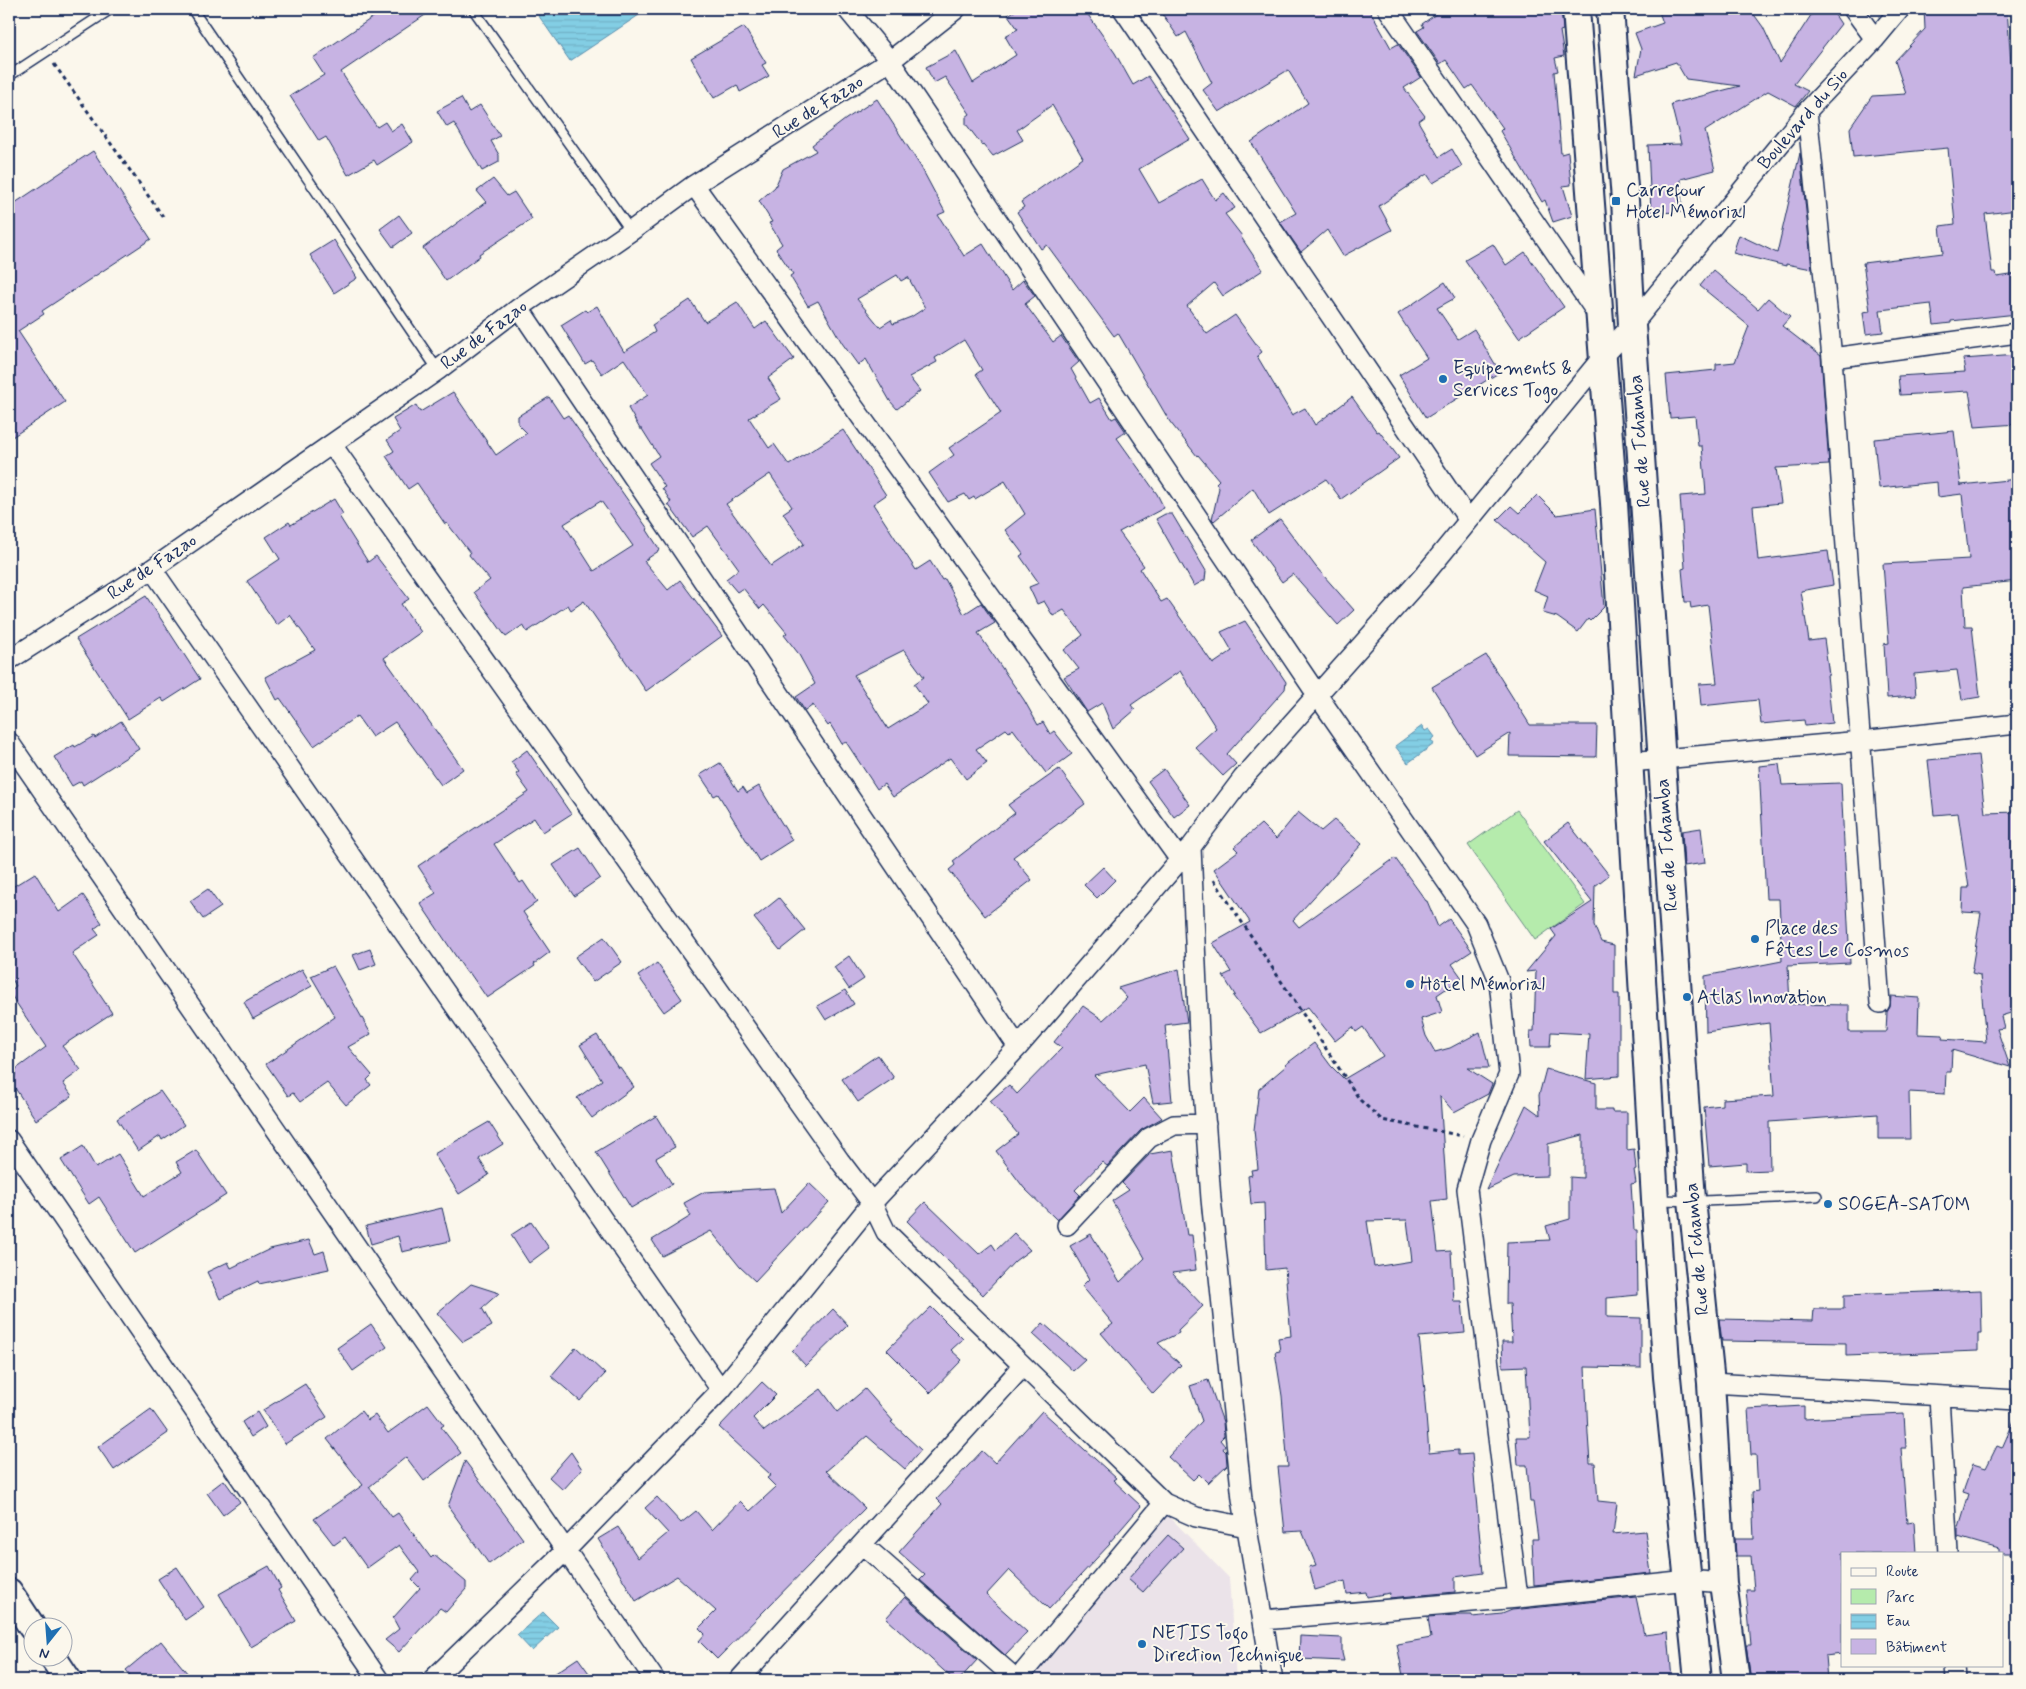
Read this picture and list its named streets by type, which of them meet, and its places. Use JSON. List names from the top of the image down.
{
  "streets": {
    "street": ["Rue de Fazao", "Boulevard du Sio", "Rue de Tchamba"]
  },
  "crossings": [
    ["Boulevard du Sio", "Rue de Tchamba"]
  ],
  "places": {
    "transit": ["Carrefour Hotel Mémorial"],
    "other": [
      "Equipements & Services Togo",
      "Place des Fêtes Le Cosmos",
      "Hôtel Mémorial",
      "Atlas Innovation",
      "SOGEA-SATOM",
      "NETIS Togo Direction Technique"
    ]
  },
  "legend": [
    "Route",
    "Parc",
    "Eau",
    "Bâtiment"
  ],
  "north": "bottom"
}
